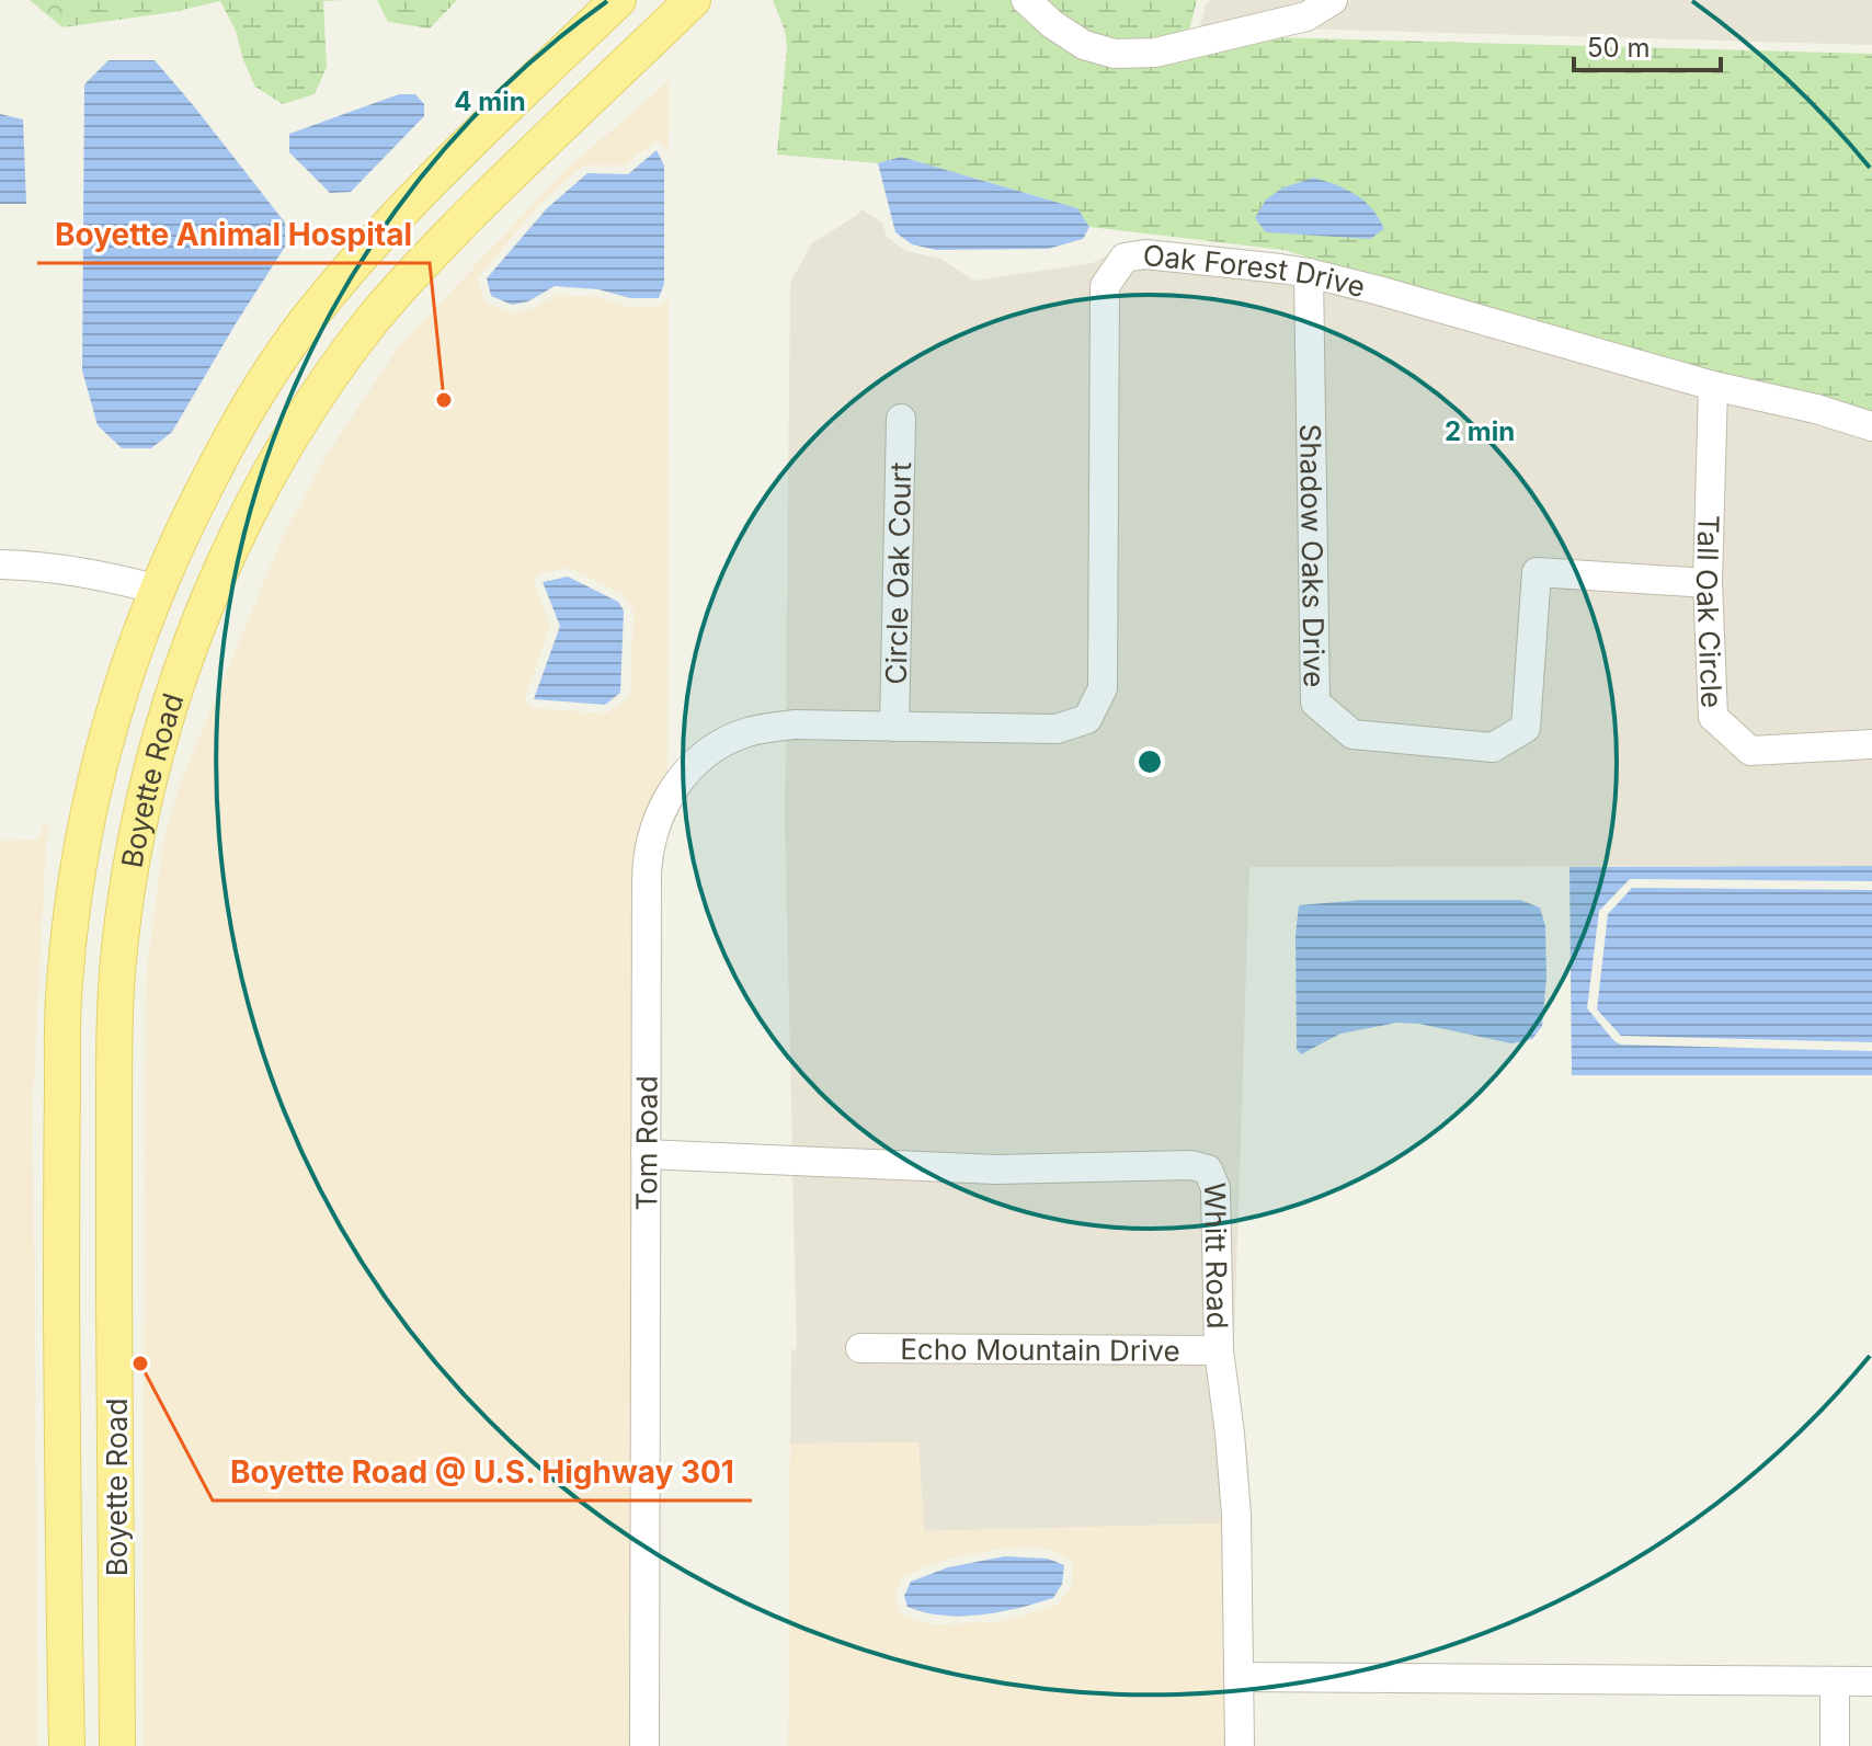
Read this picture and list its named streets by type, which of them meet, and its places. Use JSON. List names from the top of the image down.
{
  "streets": {
    "main road": ["Boyette Road"],
    "street": [
      "Oak Forest Drive",
      "Shadow Oaks Drive",
      "Circle Oak Court",
      "Tall Oak Circle",
      "Tom Road",
      "Whitt Road",
      "Echo Mountain Drive"
    ]
  },
  "crossings": [
    ["Oak Forest Drive", "Shadow Oaks Drive"],
    ["Oak Forest Drive", "Circle Oak Court"],
    ["Oak Forest Drive", "Tall Oak Circle"],
    ["Oak Forest Drive", "Tom Road"],
    ["Shadow Oaks Drive", "Tall Oak Circle"],
    ["Circle Oak Court", "Tom Road"],
    ["Tom Road", "Whitt Road"],
    ["Whitt Road", "Echo Mountain Drive"]
  ],
  "places": ["Boyette Animal Hospital", "Boyette Road @ U.S. Highway 301"],
  "scale_bar": "50 m",
  "rings": ["4 min", "2 min"]
}
